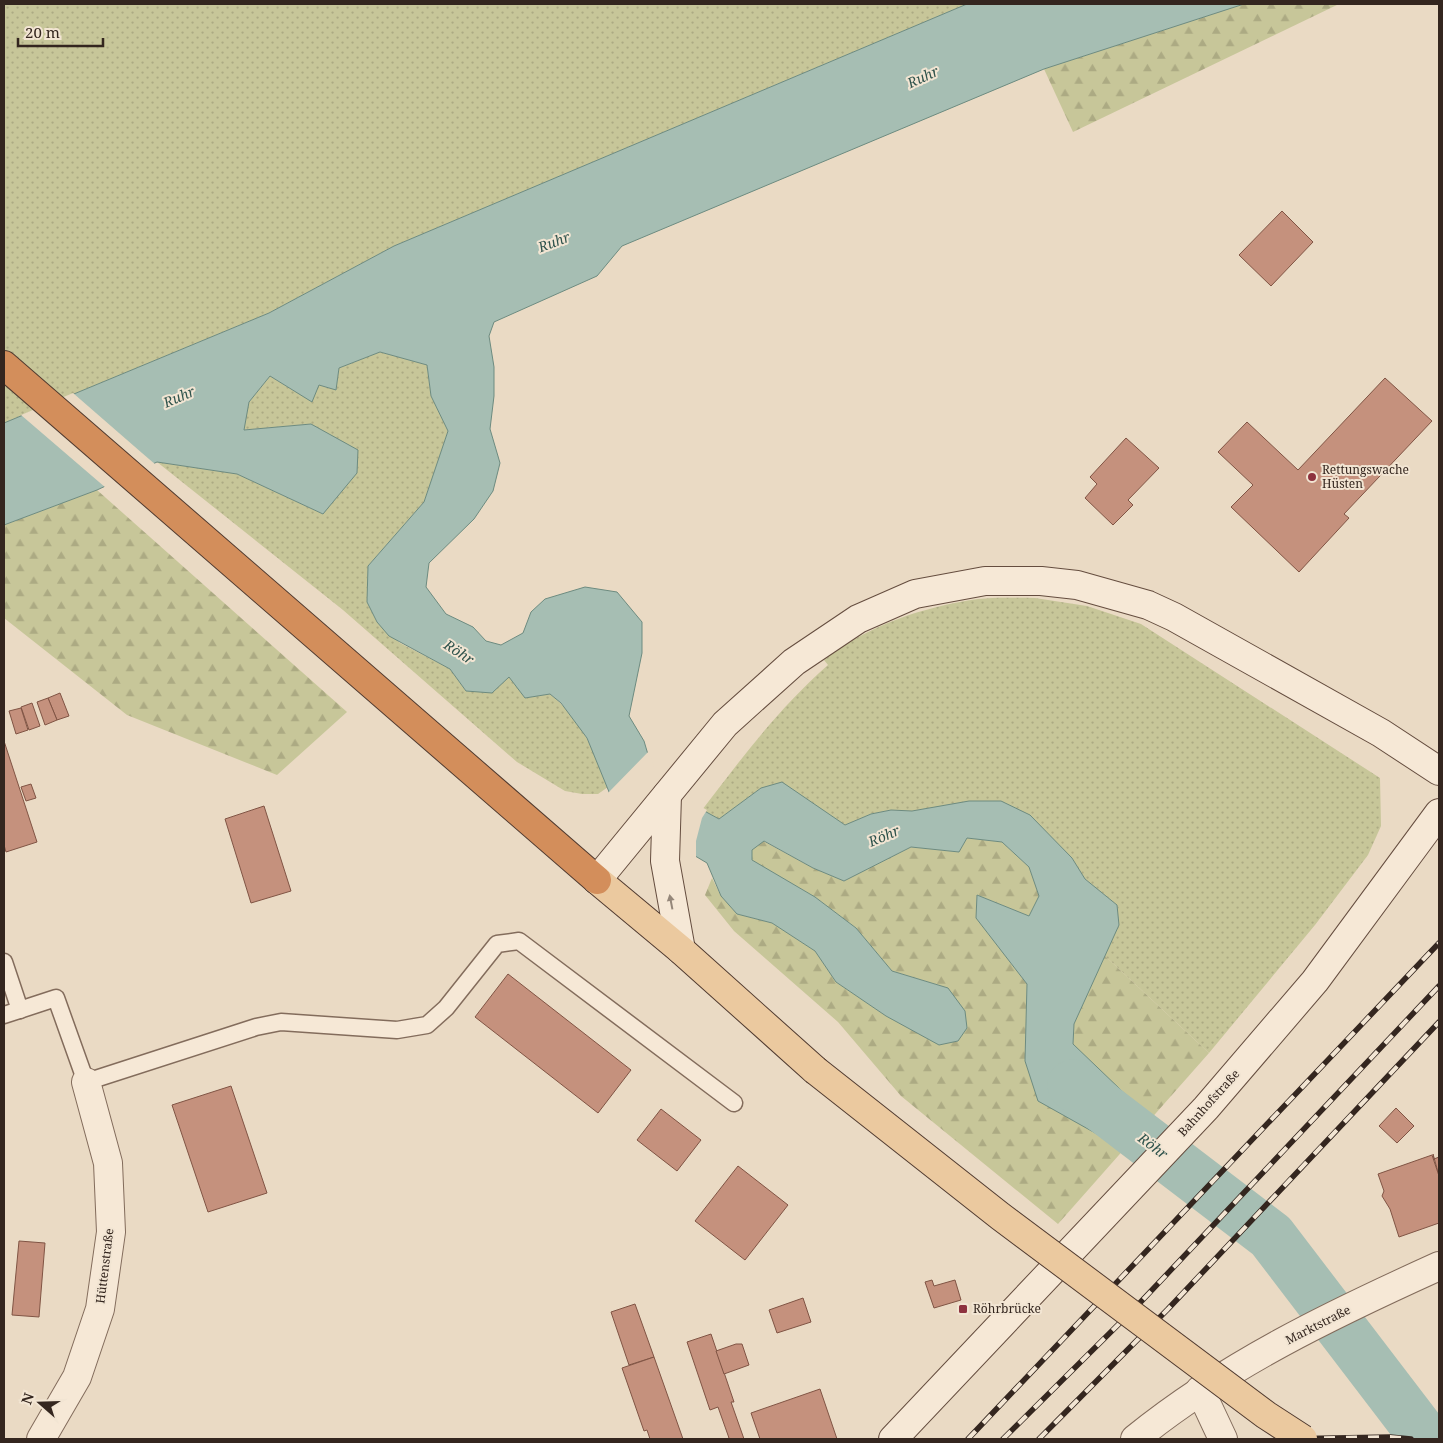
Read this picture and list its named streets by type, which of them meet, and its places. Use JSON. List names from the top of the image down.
{
  "streets": {
    "street": ["Bahnhofstraße", "Hüttenstraße", "Marktstraße"]
  },
  "water": ["Ruhr", "Röhr"],
  "places": {
    "other": ["Rettungswache Hüsten"],
    "transit": ["Röhrbrücke"]
  },
  "scale_bar": "20 m",
  "north": "left"
}
